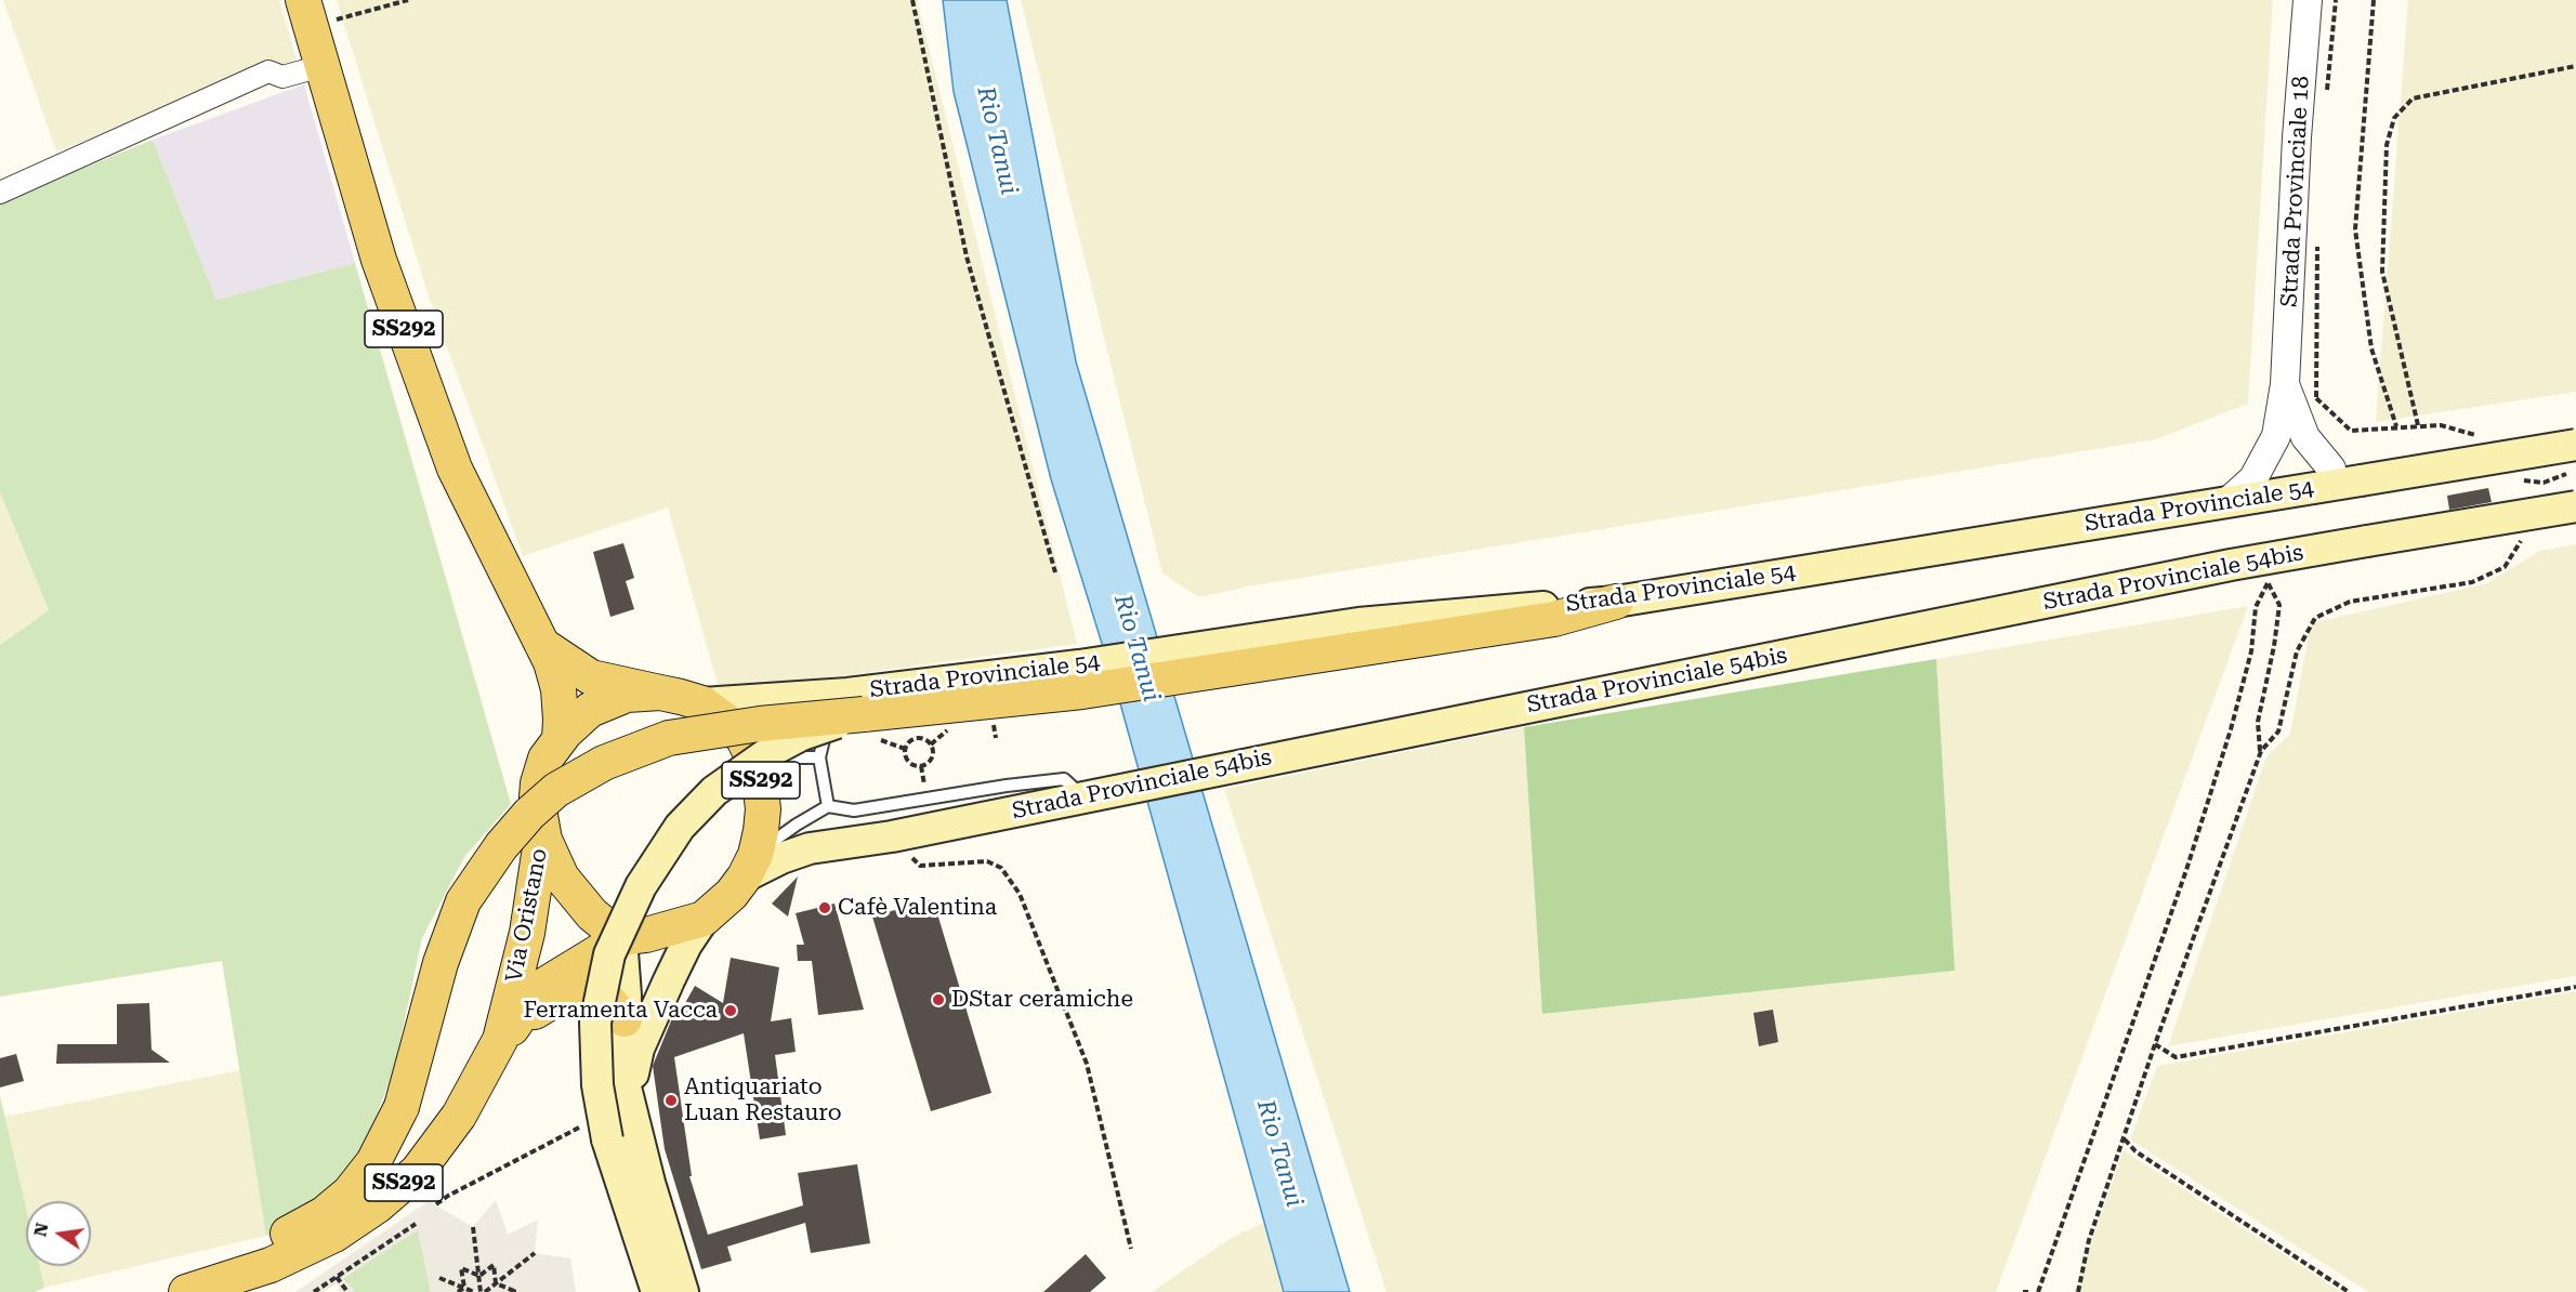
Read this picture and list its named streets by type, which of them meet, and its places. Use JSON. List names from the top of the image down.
{
  "streets": {
    "main road": [
      "SS292",
      "Strada Provinciale 54",
      "Strada Provinciale 54bis",
      "Via Oristano"
    ],
    "street": ["Strada Provinciale 18"]
  },
  "crossings": [
    ["Strada Provinciale 18", "Strada Provinciale 54"],
    ["SS292", "Strada Provinciale 54"],
    ["SS292", "Strada Provinciale 54bis"],
    ["SS292", "Via Oristano"]
  ],
  "water": ["Rio Tanui"],
  "places": [
    "Cafè Valentina",
    "DStar ceramiche",
    "Ferramenta Vacca",
    "Antiquariato Luan Restauro"
  ],
  "north": "left"
}
